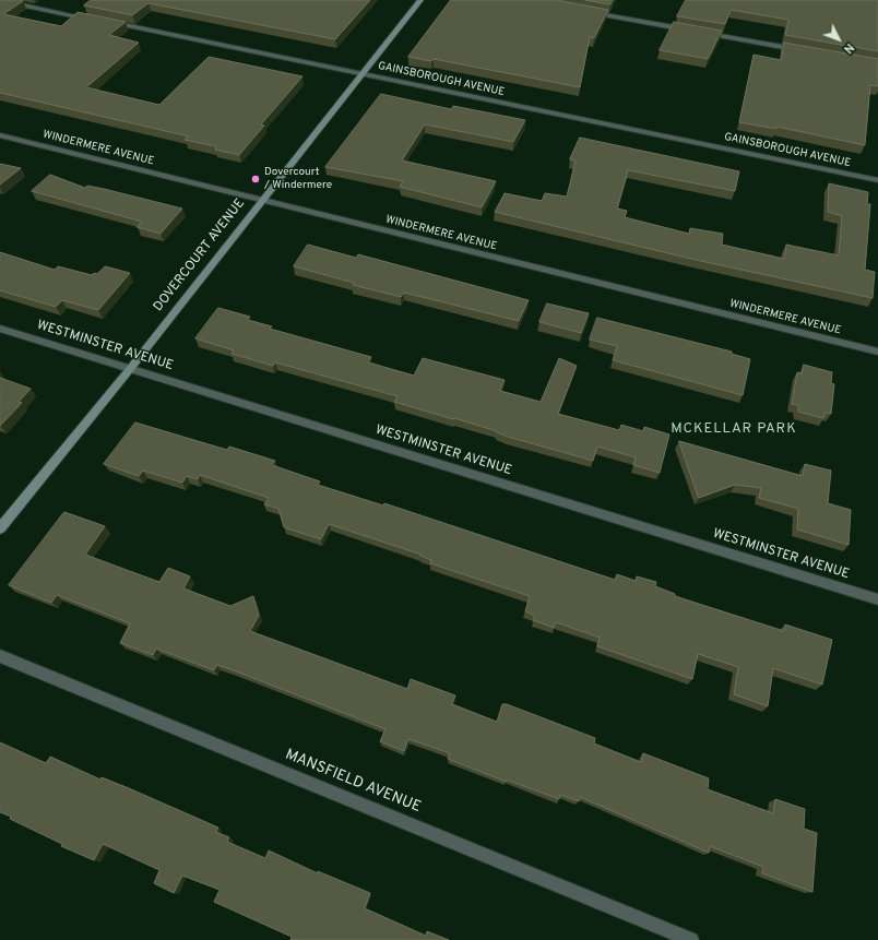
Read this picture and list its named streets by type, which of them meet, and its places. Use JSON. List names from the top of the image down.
{
  "streets": {
    "street": [
      "GAINSBOROUGH AVENUE",
      "WINDERMERE AVENUE",
      "DOVERCOURT AVENUE",
      "WESTMINSTER AVENUE",
      "MANSFIELD AVENUE"
    ]
  },
  "crossings": [
    ["GAINSBOROUGH AVENUE", "DOVERCOURT AVENUE"],
    ["WINDERMERE AVENUE", "DOVERCOURT AVENUE"],
    ["DOVERCOURT AVENUE", "WESTMINSTER AVENUE"]
  ],
  "districts": ["MCKELLAR PARK"],
  "places": ["Dovercourt / Windermere"],
  "north": "bottom right"
}
